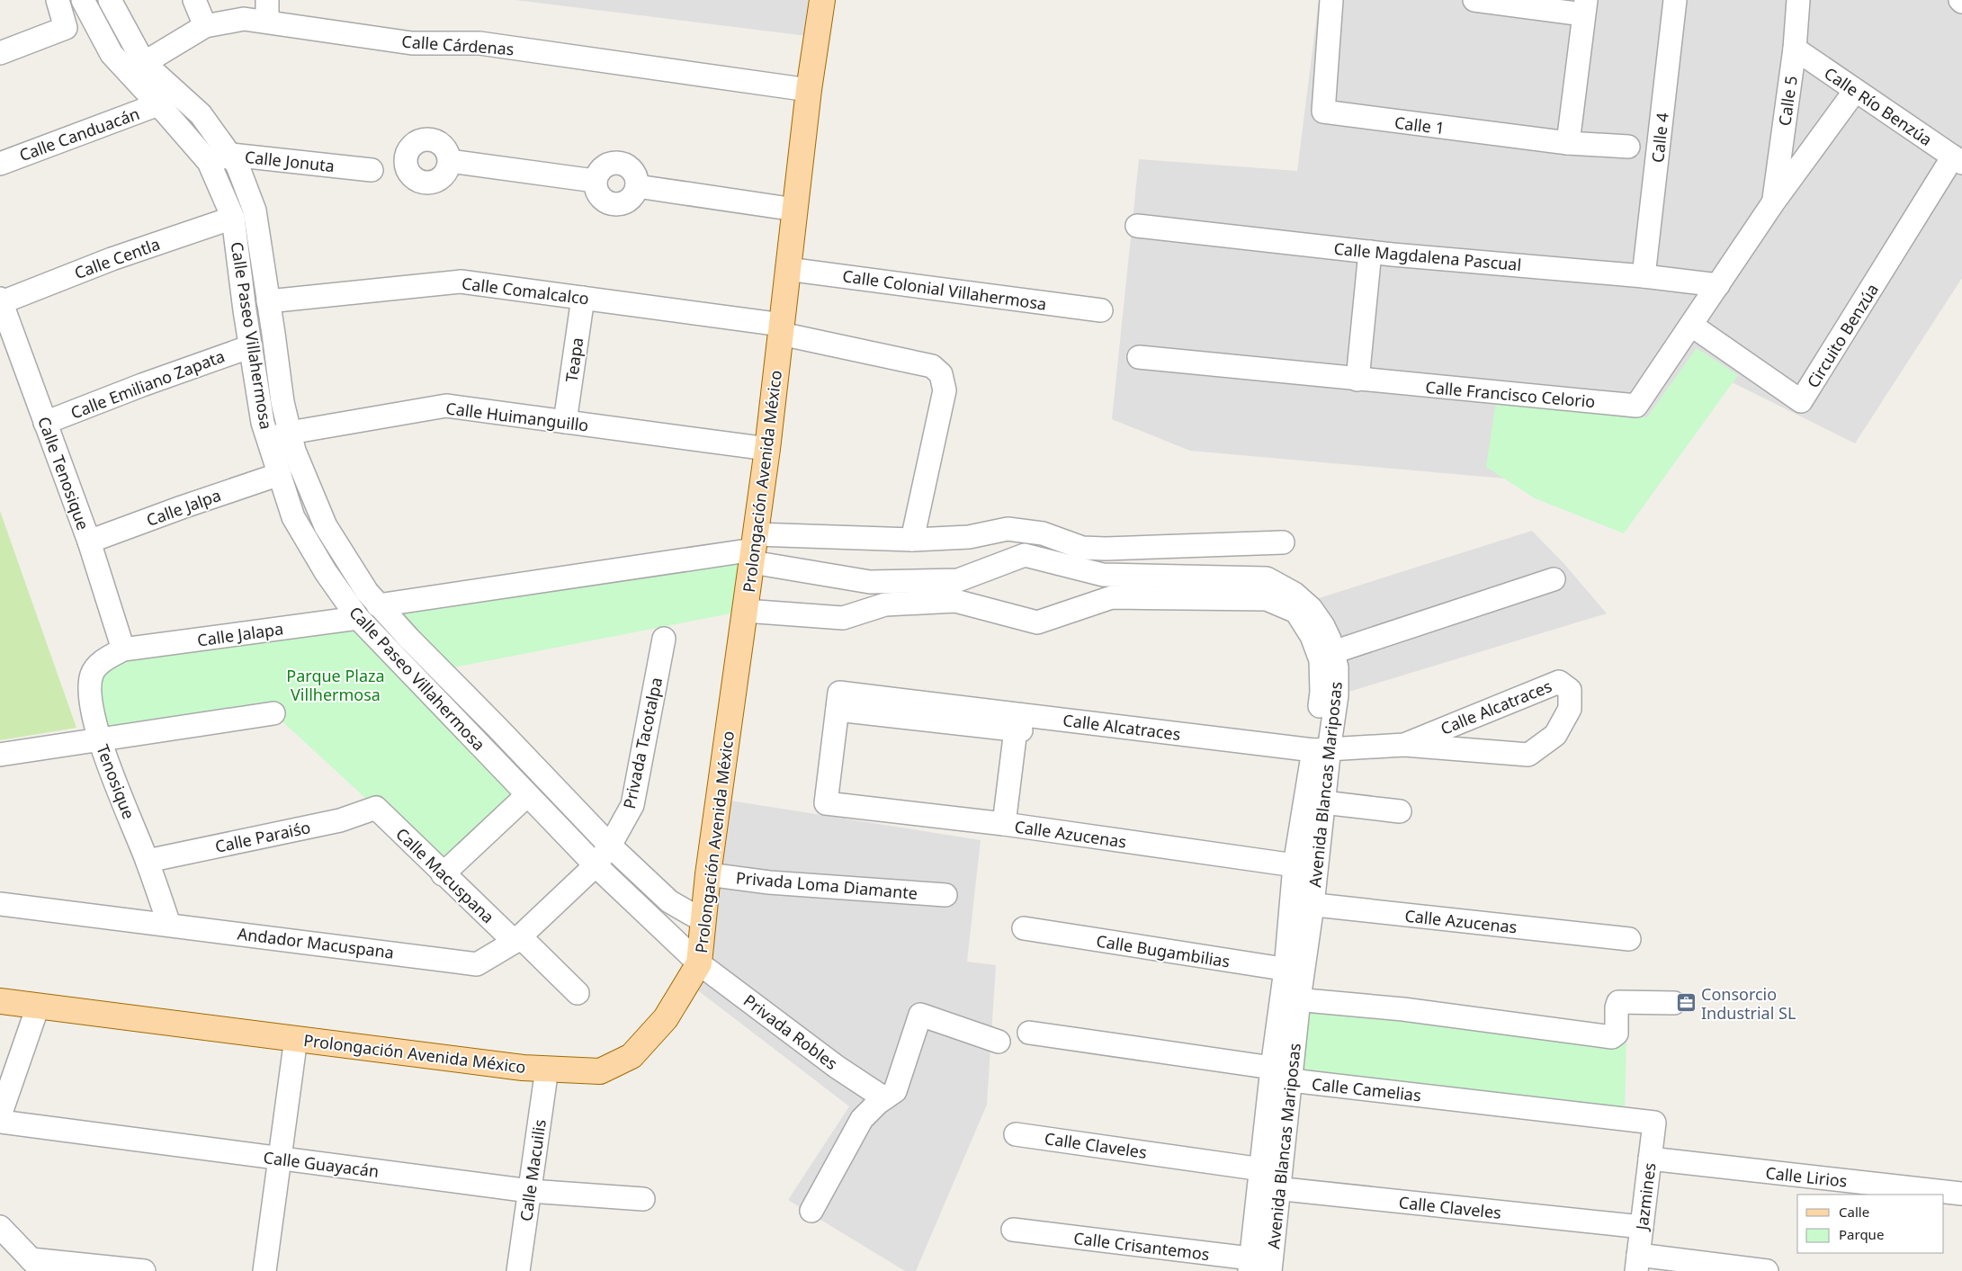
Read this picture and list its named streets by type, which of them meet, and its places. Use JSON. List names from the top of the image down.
{
  "streets": {
    "main road": ["Prolongación Avenida México"],
    "street": [
      "Calle Cárdenas",
      "Calle 5",
      "Calle Río Benzúa",
      "Calle 1",
      "Calle Canduacán",
      "Calle 4",
      "Calle Jonuta",
      "Calle Magdalena Pascual",
      "Calle Centla",
      "Calle Colonial Villahermosa",
      "Calle Comalcalco",
      "Calle Paseo Villahermosa",
      "Circuito Benzúa",
      "Teapa",
      "Calle Emiliano Zapata",
      "Calle Francisco Celorio",
      "Calle Huimanguillo",
      "Calle Tenosique",
      "Calle Jalpa",
      "Calle Jalapa",
      "Calle Alcatraces",
      "Privada Tacotalpa",
      "Tenosique",
      "Avenida Blancas Mariposas",
      "Calle Azucenas",
      "Calle Paraiśo",
      "Calle Macuspana",
      "Privada Loma Diamante",
      "Andador Macuspana",
      "Calle Bugambilias",
      "Privada Robles",
      "Calle Camelias",
      "Calle Claveles",
      "Calle Guayacán",
      "Calle Macuilis",
      "Calle Lirios",
      "Jazmines",
      "Calle Crisantemos"
    ]
  },
  "crossings": [
    ["Calle Cárdenas", "Calle Paseo Villahermosa"],
    ["Calle Cárdenas", "Prolongación Avenida México"],
    ["Calle 5", "Calle Río Benzúa"],
    ["Calle 5", "Calle Francisco Celorio"],
    ["Calle Río Benzúa", "Circuito Benzúa"],
    ["Calle Río Benzúa", "Calle Francisco Celorio"],
    ["Calle Canduacán", "Calle Paseo Villahermosa"],
    ["Calle 4", "Calle Magdalena Pascual"],
    ["Calle Jonuta", "Calle Paseo Villahermosa"],
    ["Calle Magdalena Pascual", "Calle Francisco Celorio"],
    ["Calle Centla", "Calle Paseo Villahermosa"],
    ["Calle Centla", "Calle Tenosique"],
    ["Calle Colonial Villahermosa", "Prolongación Avenida México"],
    ["Calle Comalcalco", "Calle Paseo Villahermosa"],
    ["Calle Comalcalco", "Teapa"],
    ["Calle Comalcalco", "Prolongación Avenida México"],
    ["Calle Paseo Villahermosa", "Calle Emiliano Zapata"],
    ["Calle Paseo Villahermosa", "Calle Huimanguillo"],
    ["Calle Paseo Villahermosa", "Prolongación Avenida México"],
    ["Calle Paseo Villahermosa", "Calle Jalpa"],
    ["Calle Paseo Villahermosa", "Calle Jalapa"],
    ["Calle Paseo Villahermosa", "Privada Tacotalpa"],
    ["Calle Paseo Villahermosa", "Andador Macuspana"],
    ["Calle Paseo Villahermosa", "Privada Robles"],
    ["Circuito Benzúa", "Calle Francisco Celorio"],
    ["Teapa", "Calle Huimanguillo"],
    ["Calle Emiliano Zapata", "Calle Tenosique"],
    ["Calle Huimanguillo", "Prolongación Avenida México"],
    ["Calle Tenosique", "Calle Jalpa"],
    ["Calle Tenosique", "Calle Jalapa"],
    ["Calle Tenosique", "Tenosique"],
    ["Prolongación Avenida México", "Avenida Blancas Mariposas"],
    ["Prolongación Avenida México", "Privada Loma Diamante"],
    ["Prolongación Avenida México", "Privada Robles"],
    ["Prolongación Avenida México", "Calle Macuilis"],
    ["Calle Jalapa", "Tenosique"],
    ["Calle Alcatraces", "Avenida Blancas Mariposas"],
    ["Calle Alcatraces", "Calle Azucenas"],
    ["Privada Tacotalpa", "Andador Macuspana"],
    ["Tenosique", "Calle Paraiśo"],
    ["Tenosique", "Andador Macuspana"],
    ["Avenida Blancas Mariposas", "Calle Azucenas"],
    ["Avenida Blancas Mariposas", "Calle Bugambilias"],
    ["Avenida Blancas Mariposas", "Calle Camelias"],
    ["Avenida Blancas Mariposas", "Calle Claveles"],
    ["Avenida Blancas Mariposas", "Calle Crisantemos"],
    ["Calle Paraiśo", "Calle Macuspana"],
    ["Calle Macuspana", "Andador Macuspana"],
    ["Calle Camelias", "Jazmines"],
    ["Calle Claveles", "Jazmines"],
    ["Calle Guayacán", "Calle Macuilis"],
    ["Calle Lirios", "Jazmines"]
  ],
  "parks": ["Parque Plaza Villhermosa"],
  "places": {
    "office": ["Consorcio Industrial SL"]
  },
  "legend": ["Calle", "Parque"]
}
